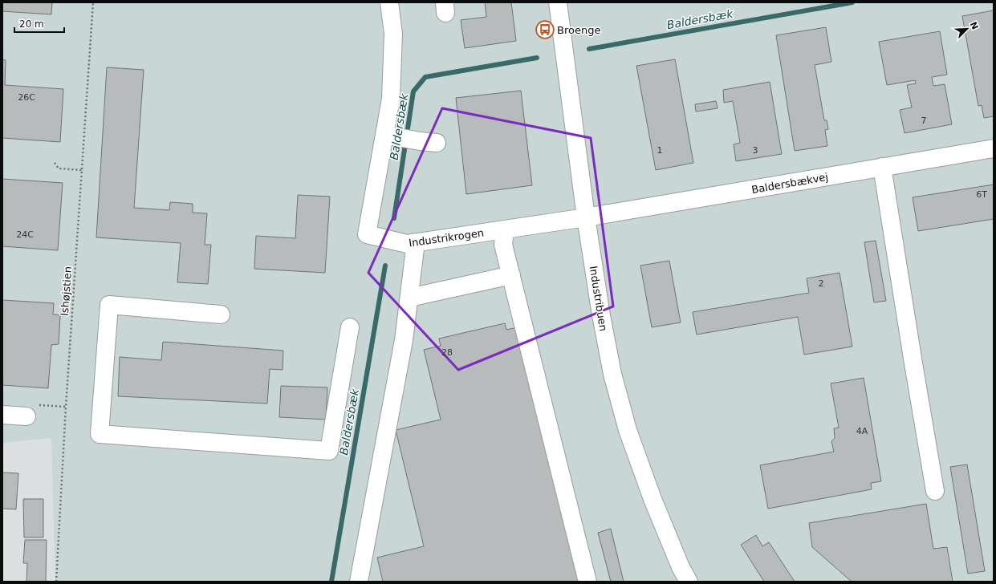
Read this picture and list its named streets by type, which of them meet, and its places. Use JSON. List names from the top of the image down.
{
  "streets": {
    "street": ["Baldersbækvej", "Industrikrogen", "Industribuen"],
    "path": ["Ishøjstien"]
  },
  "crossings": [
    ["Baldersbækvej", "Industrikrogen"],
    ["Baldersbækvej", "Industribuen"],
    ["Industrikrogen", "Industribuen"]
  ],
  "water": ["Baldersbæk"],
  "places": {
    "bus stop": ["Broenge"]
  },
  "house_numbers": [
    "26C",
    "7",
    "1",
    "3",
    "6T",
    "24C",
    "2",
    "28",
    "4A"
  ],
  "scale_bar": "20 m",
  "north": "top right"
}
